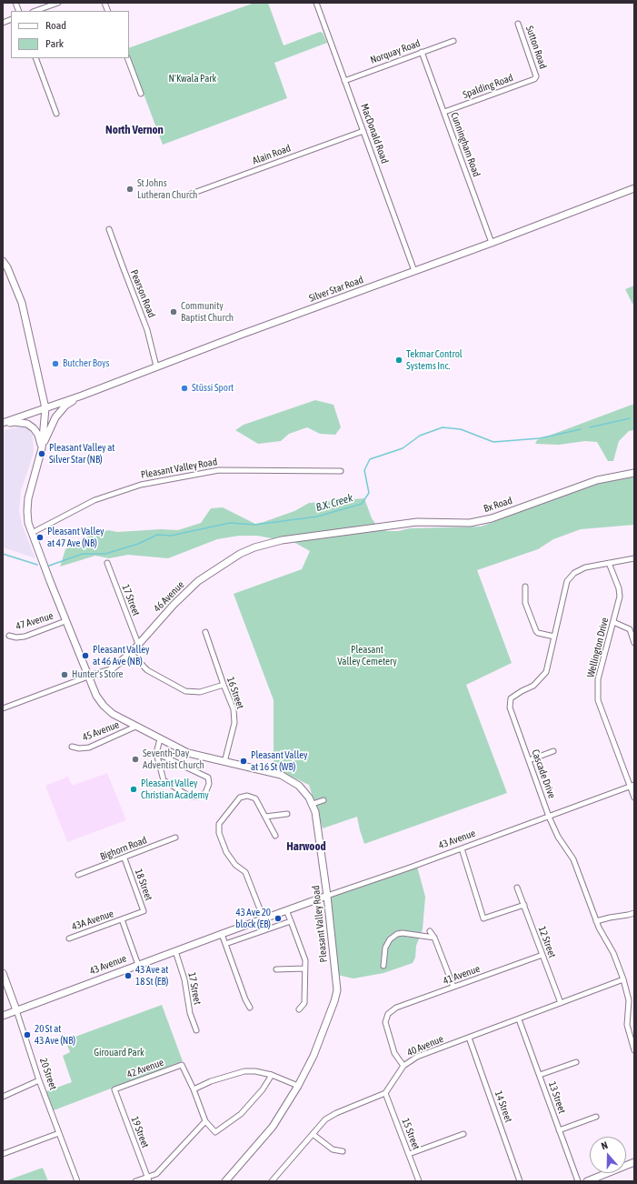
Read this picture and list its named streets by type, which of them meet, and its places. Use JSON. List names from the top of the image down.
{
  "streets": {
    "street": [
      "Sutton Road",
      "Norquay Road",
      "Spalding Road",
      "MacDonald Road",
      "Cunningham Road",
      "Alain Road",
      "Silver Star Road",
      "Pearson Road",
      "Pleasant Valley Road",
      "Bx Road",
      "46 Avenue",
      "17 Street",
      "47 Avenue",
      "Wellington Drive",
      "16 Street",
      "45 Avenue",
      "Cascade Drive",
      "43 Avenue",
      "Bighorn Road",
      "18 Street",
      "43A Avenue",
      "12 Street",
      "41 Avenue",
      "40 Avenue",
      "42 Avenue",
      "20 Street",
      "13 Street",
      "14 Street",
      "19 Street",
      "15 Street"
    ]
  },
  "crossings": [
    ["Sutton Road", "Spalding Road"],
    ["Norquay Road", "MacDonald Road"],
    ["Norquay Road", "Cunningham Road"],
    ["Spalding Road", "Cunningham Road"],
    ["MacDonald Road", "Alain Road"],
    ["MacDonald Road", "Silver Star Road"],
    ["Cunningham Road", "Silver Star Road"],
    ["Silver Star Road", "Pearson Road"],
    ["Silver Star Road", "Pleasant Valley Road"],
    ["Pleasant Valley Road", "46 Avenue"],
    ["Pleasant Valley Road", "47 Avenue"],
    ["Pleasant Valley Road", "16 Street"],
    ["Pleasant Valley Road", "45 Avenue"],
    ["Pleasant Valley Road", "43 Avenue"],
    ["Bx Road", "46 Avenue"],
    ["46 Avenue", "17 Street"],
    ["17 Street", "43 Avenue"],
    ["Wellington Drive", "Cascade Drive"],
    ["Wellington Drive", "43 Avenue"],
    ["Cascade Drive", "43 Avenue"],
    ["Cascade Drive", "40 Avenue"],
    ["43 Avenue", "20 Street"],
    ["Bighorn Road", "18 Street"],
    ["18 Street", "43A Avenue"],
    ["12 Street", "41 Avenue"],
    ["12 Street", "40 Avenue"],
    ["41 Avenue", "40 Avenue"],
    ["40 Avenue", "13 Street"],
    ["40 Avenue", "14 Street"],
    ["40 Avenue", "15 Street"],
    ["42 Avenue", "19 Street"]
  ],
  "districts": ["North Vernon", "Harwood"],
  "water": ["B.X. Creek"],
  "parks": ["N'Kwala Park", "Pleasant Valley Cemetery", "Girouard Park"],
  "places": [
    "St Johns Lutheran Church",
    "Community Baptist Church",
    "Tekmar Control Systems Inc.",
    "Butcher Boys",
    "Stüssi Sport",
    "Pleasant Valley at Silver Star (NB)",
    "Pleasant Valley at 47 Ave (NB)",
    "Pleasant Valley at 46 Ave (NB)",
    "Hunter's Store",
    "Seventh-Day Adventist Church",
    "Pleasant Valley at 16 St (WB)",
    "Pleasant Valley Christian Academy",
    "43 Ave 20 block (EB)",
    "43 Ave at 18 St (EB)",
    "20 St at 43 Ave (NB)"
  ],
  "legend": ["Road", "Park"],
  "north": "top"
}
